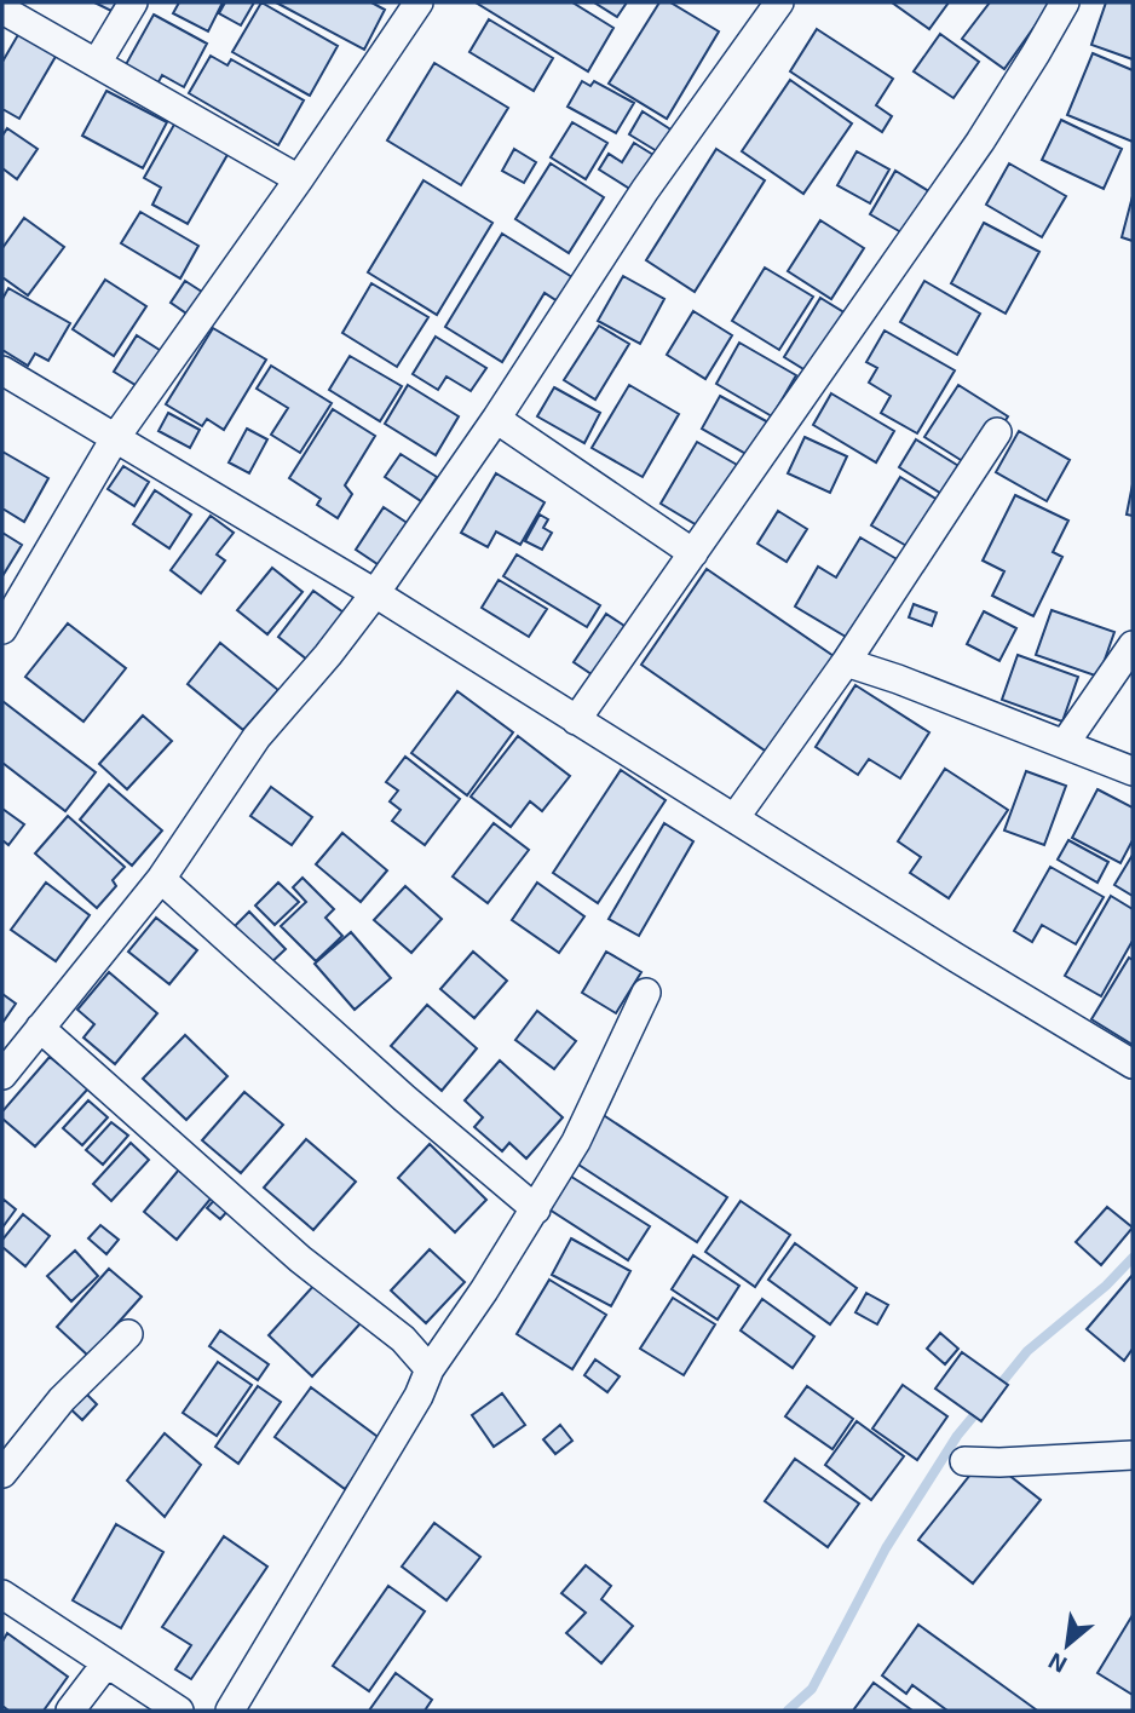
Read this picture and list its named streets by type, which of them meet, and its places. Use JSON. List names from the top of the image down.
{
  "north": "bottom left"
}
